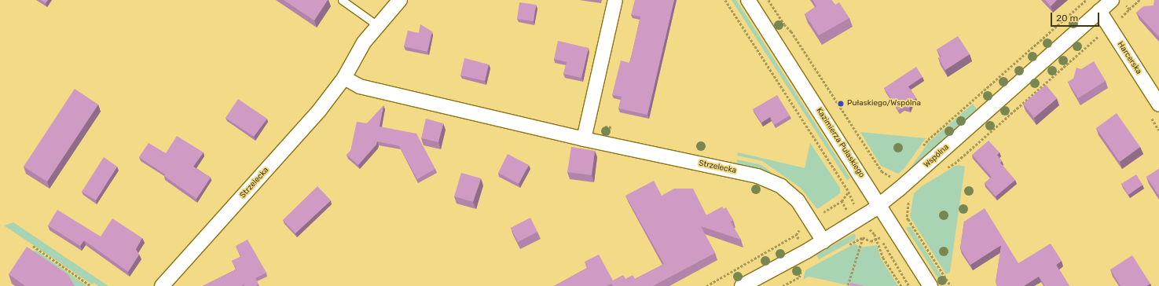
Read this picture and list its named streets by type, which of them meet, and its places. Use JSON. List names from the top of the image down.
{
  "streets": {
    "street": [
      "Harcerska",
      "Kazimierza Pułaskiego",
      "Wspólna",
      "Strzelecka"
    ]
  },
  "crossings": [
    ["Harcerska", "Wspólna"],
    ["Kazimierza Pułaskiego", "Wspólna"],
    ["Wspólna", "Strzelecka"]
  ],
  "places": ["Pułaskiego/Wspólna"],
  "scale_bar": "20 m"
}
